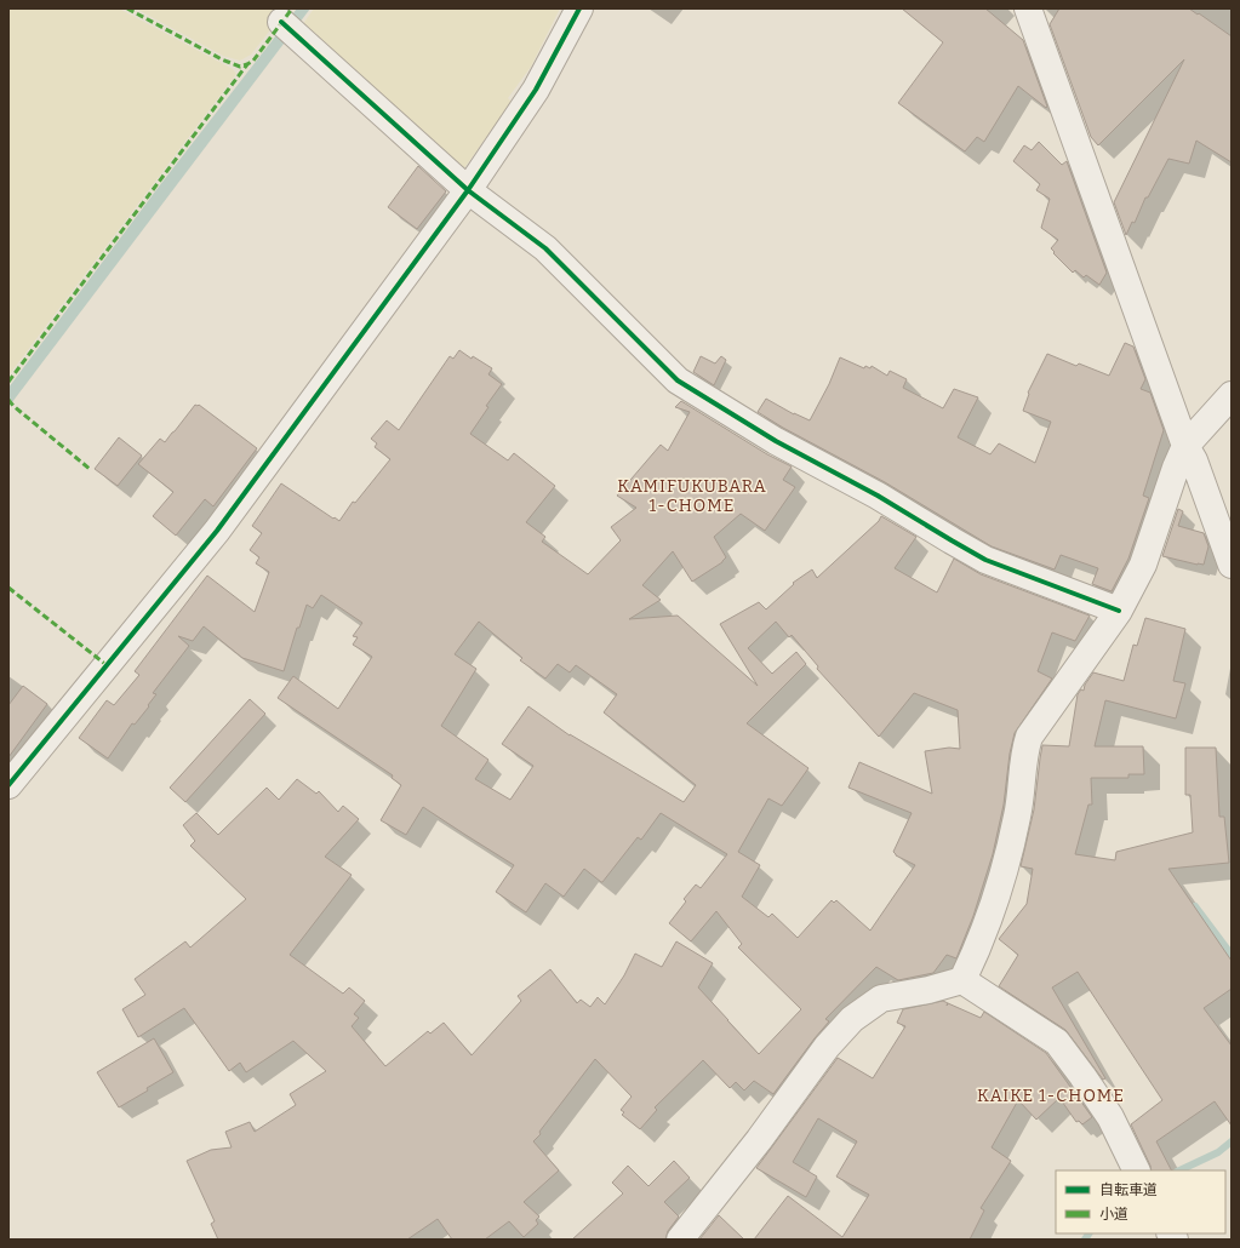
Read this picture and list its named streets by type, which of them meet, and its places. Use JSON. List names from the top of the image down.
{
  "districts": ["KAMIFUKUBARA 1-CHOME", "KAIKE 1-CHOME"],
  "legend": ["自転車道", "小道"]
}
